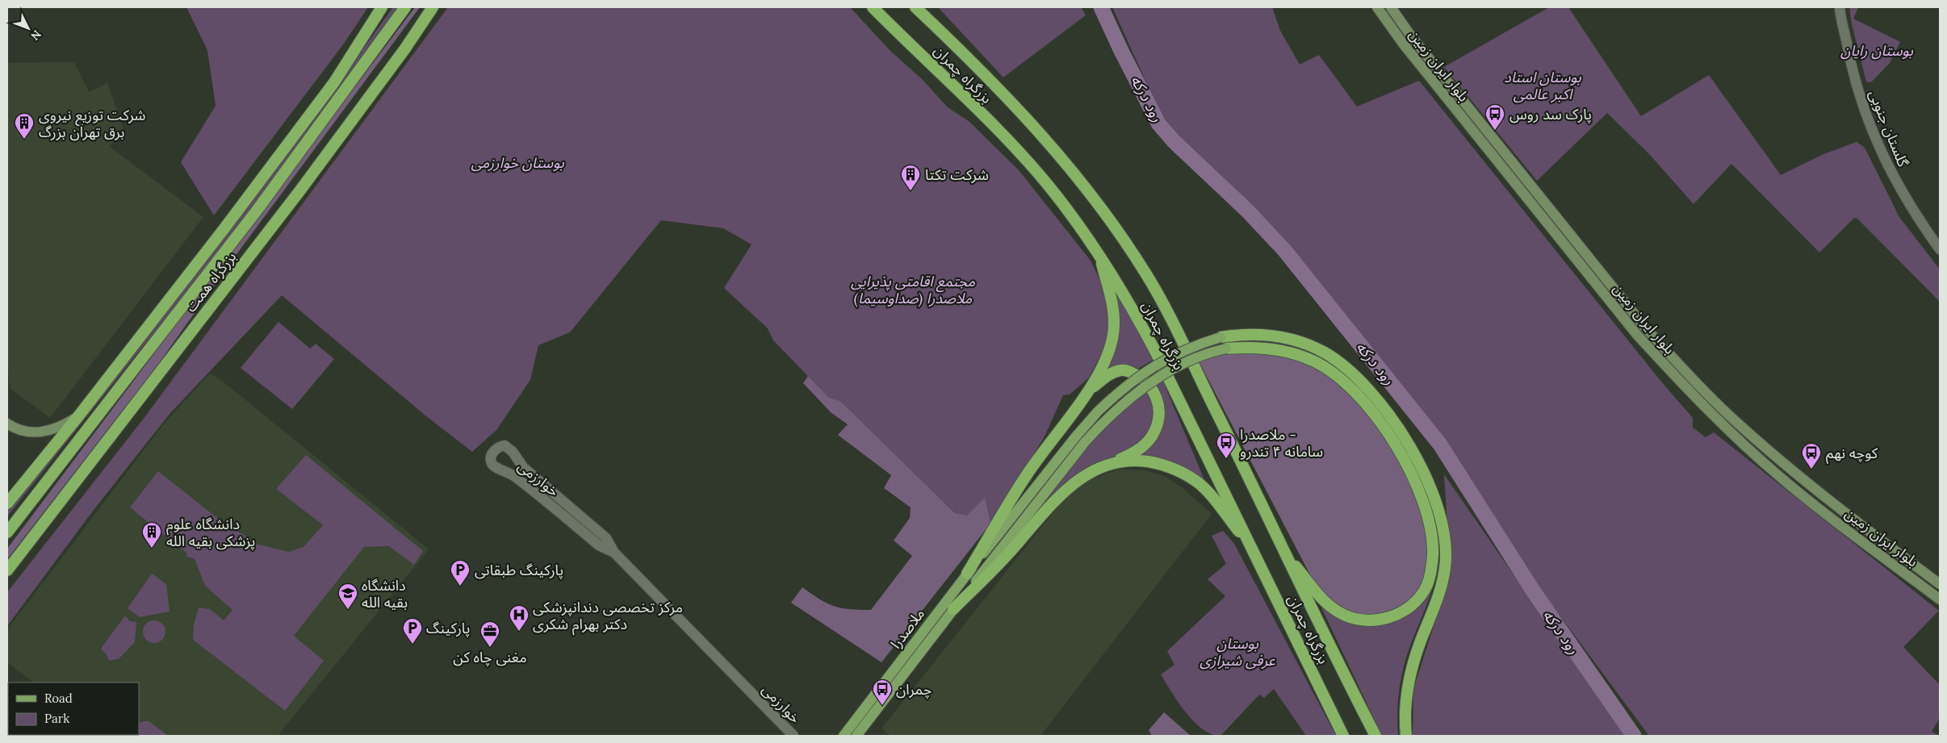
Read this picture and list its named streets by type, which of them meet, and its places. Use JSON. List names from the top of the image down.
{
  "streets": {
    "highway": ["بزرگراه چمران", "بزرگراه همت"],
    "main road": ["بلوار ایران زمین", "ملاصدرا"],
    "street": ["گلستان جنوبی", "خوارزمی"]
  },
  "water": ["رود درکه"],
  "parks": [
    "بوستان رایان",
    "بوستان استاد اکبر عالمی",
    "بوستان خوارزمی",
    "مجتمع اقامتی پذیرایی ملاصدرا (صداوسیما)",
    "بوستان عرفی شیرازی"
  ],
  "places": {
    "bus stop": [
      "پارک سد روس",
      "ملاصدرا - سامانه ۴ تندرو",
      "کوچه نهم",
      "چمران"
    ],
    "building": ["شرکت توزیع نیروی برق تهران بزرگ", "شرکت تکتا", "دانشگاه علوم پزشکی بقیه الله"],
    "parking": ["پارکینگ طبقاتی", "پارکینگ"],
    "school or university": ["دانشگاه بقیه الله"],
    "hospital": ["مرکز تخصصی دندانپزشکی دکتر بهرام شکری"],
    "office": ["مغنی چاه کن"]
  },
  "legend": ["Road", "Park"],
  "north": "bottom right"
}
